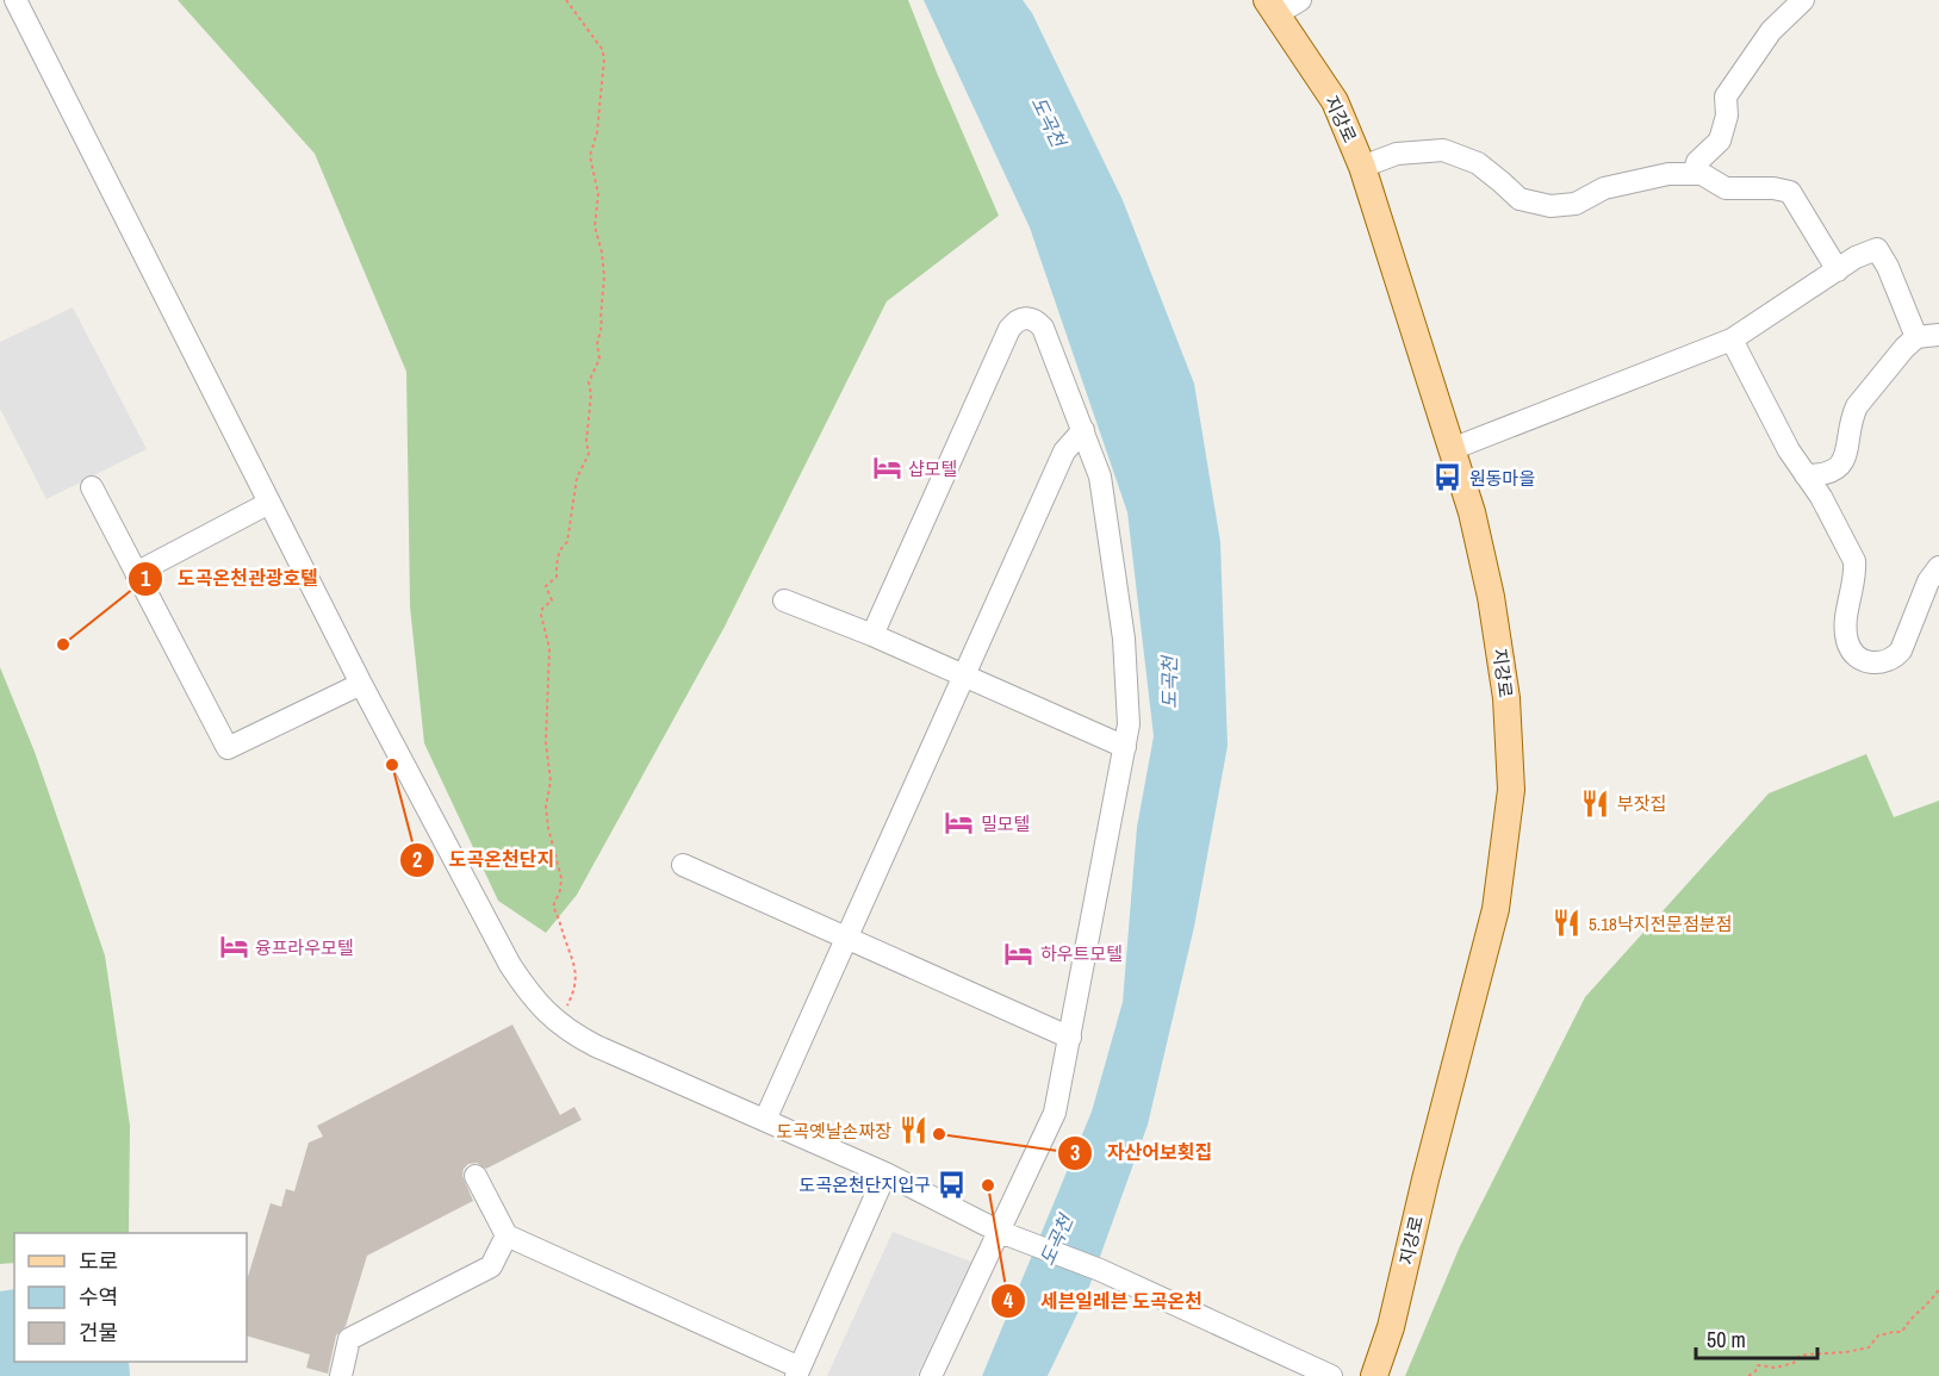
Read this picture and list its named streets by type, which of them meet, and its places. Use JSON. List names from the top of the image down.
{
  "streets": {
    "main road": ["지강로"]
  },
  "water": ["도곡천"],
  "places": {
    "hotel": [
      "샵모텔",
      "밀모텔",
      "융프라우모텔",
      "하우트모텔"
    ],
    "bus stop": ["원동마을", "도곡온천단지입구"],
    "other": [
      "도곡온천관광호텔",
      "도곡온천단지",
      "자산어보횟집",
      "세븐일레븐 도곡온천"
    ],
    "restaurant": ["부잣집", "5.18낙지전문점분점", "도곡옛날손짜장"]
  },
  "legend": ["도로", "수역", "건물"],
  "scale_bar": "50 m"
}
